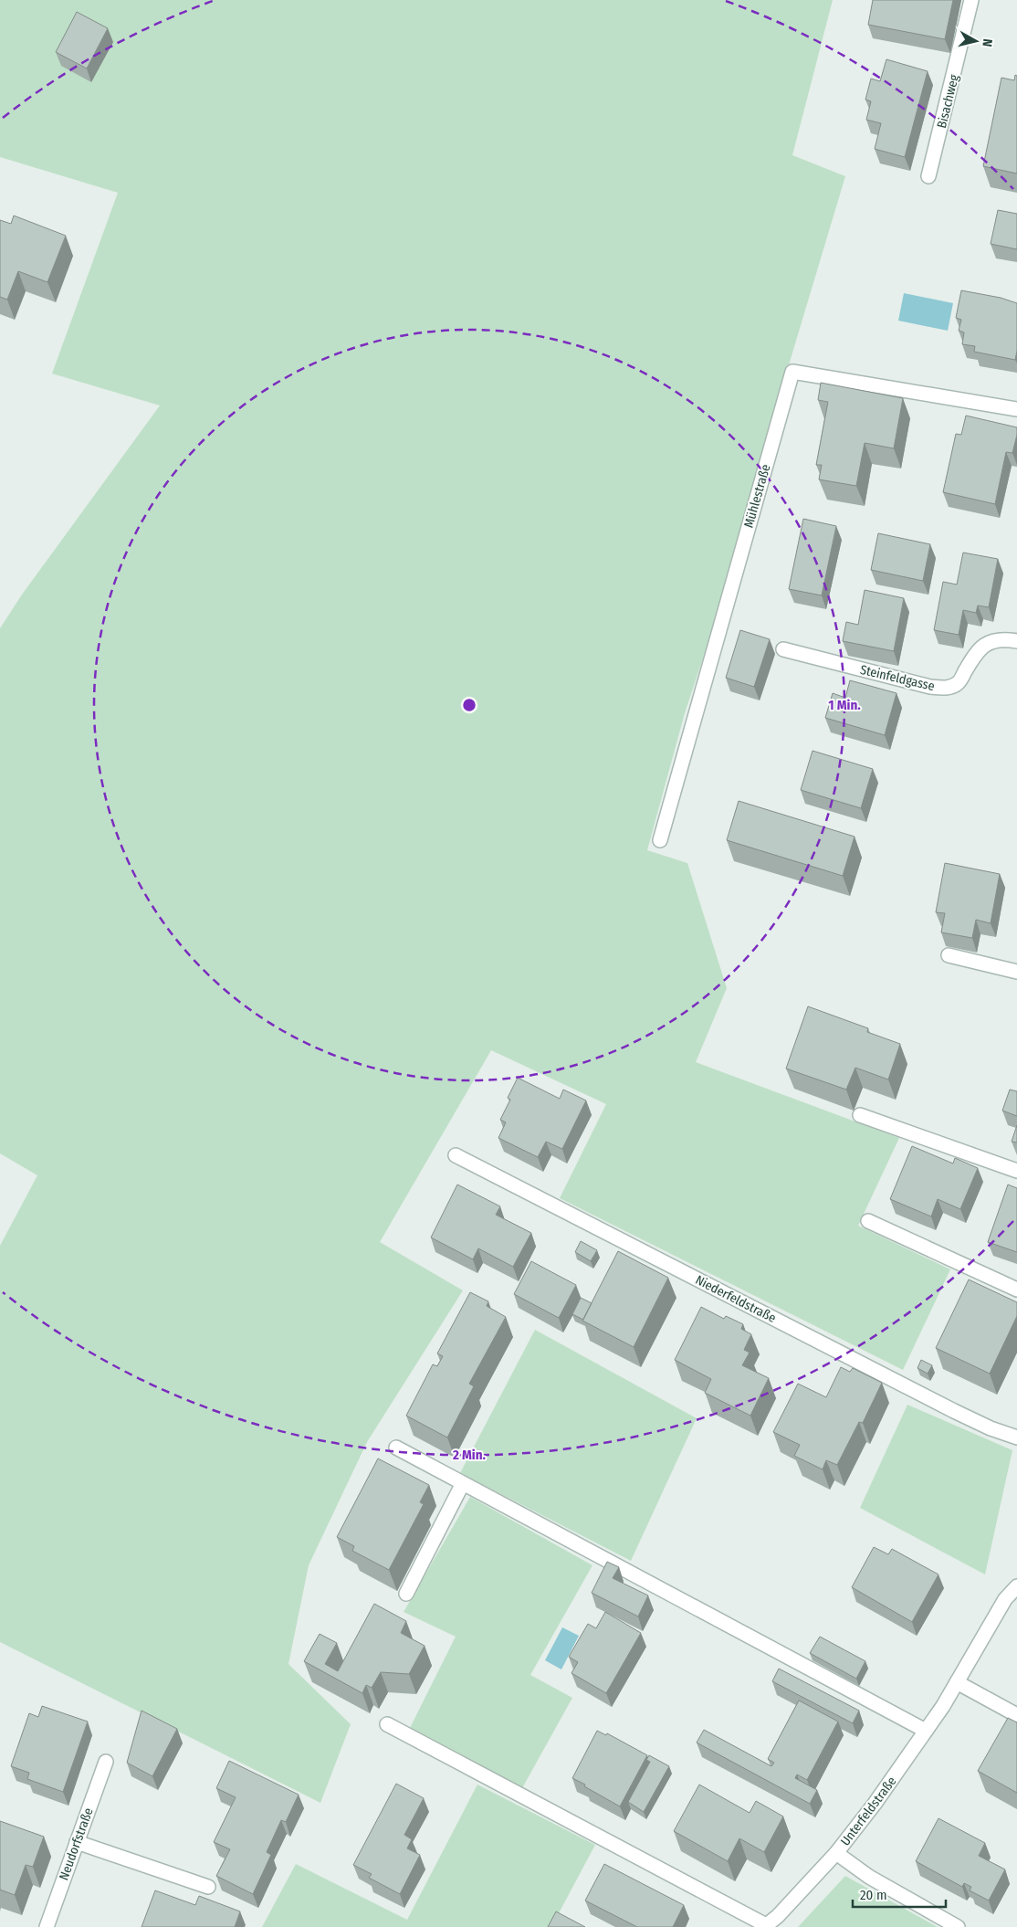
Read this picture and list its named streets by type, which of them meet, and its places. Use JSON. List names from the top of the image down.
{
  "streets": {
    "street": [
      "Bisachweg",
      "Mühlestraße",
      "Steinfeldgasse",
      "Niederfeldstraße",
      "Unterfeldstraße",
      "Neudorfstraße"
    ]
  },
  "scale_bar": "20 m",
  "north": "right",
  "rings": ["1 Min.", "2 Min."]
}
